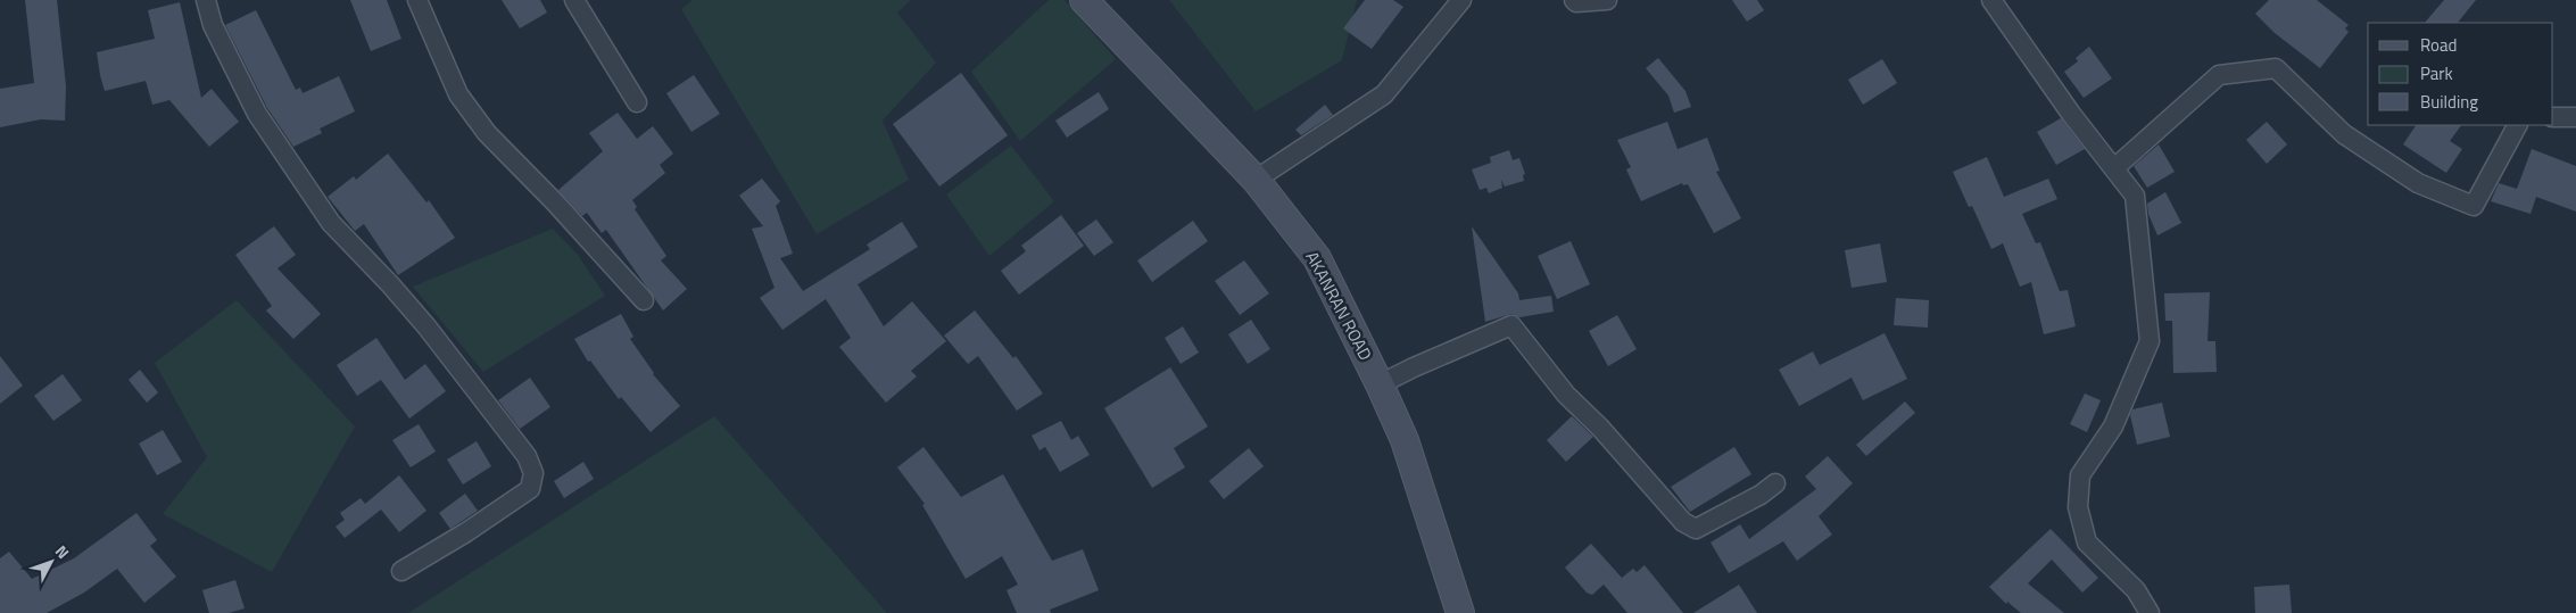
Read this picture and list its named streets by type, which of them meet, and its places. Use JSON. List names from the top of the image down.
{
  "streets": {
    "main road": ["AKANRAN ROAD"]
  },
  "legend": ["Road", "Park", "Building"],
  "north": "top right"
}
